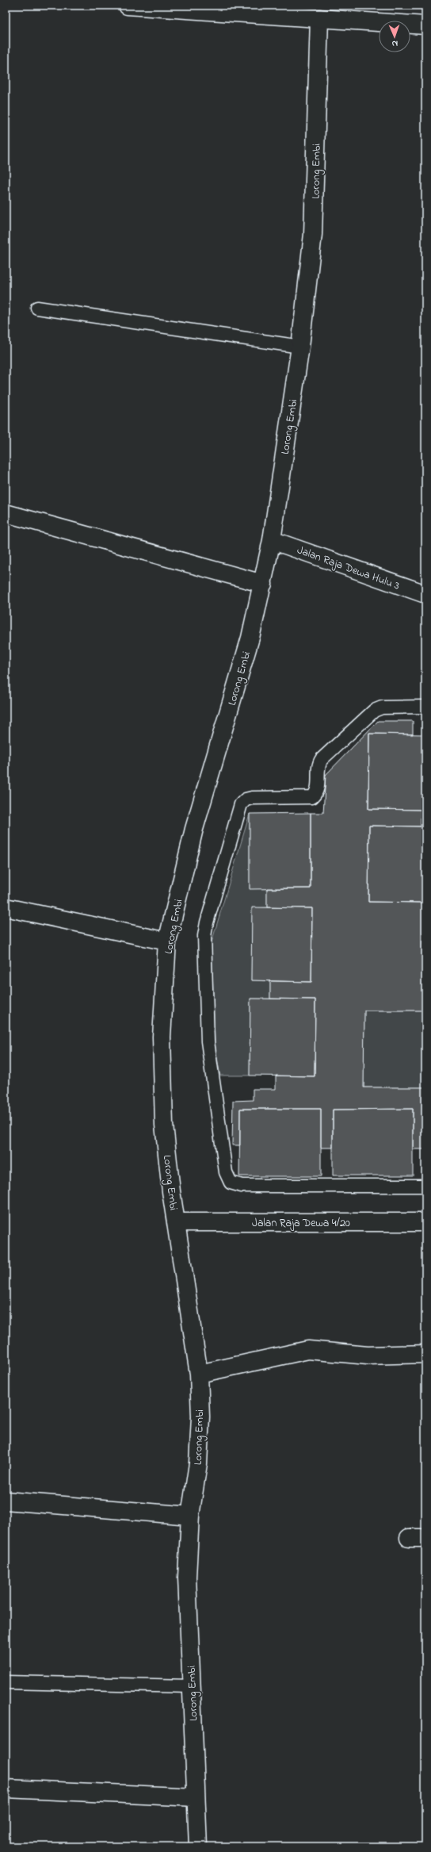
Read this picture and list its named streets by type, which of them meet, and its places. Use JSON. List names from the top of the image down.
{
  "streets": {
    "street": ["Lorong Embi", "Jalan Raja Dewa Hulu 3", "Jalan Raja Dewa 4/20"]
  },
  "crossings": [
    ["Lorong Embi", "Jalan Raja Dewa Hulu 3"],
    ["Lorong Embi", "Jalan Raja Dewa 4/20"]
  ],
  "north": "bottom"
}
